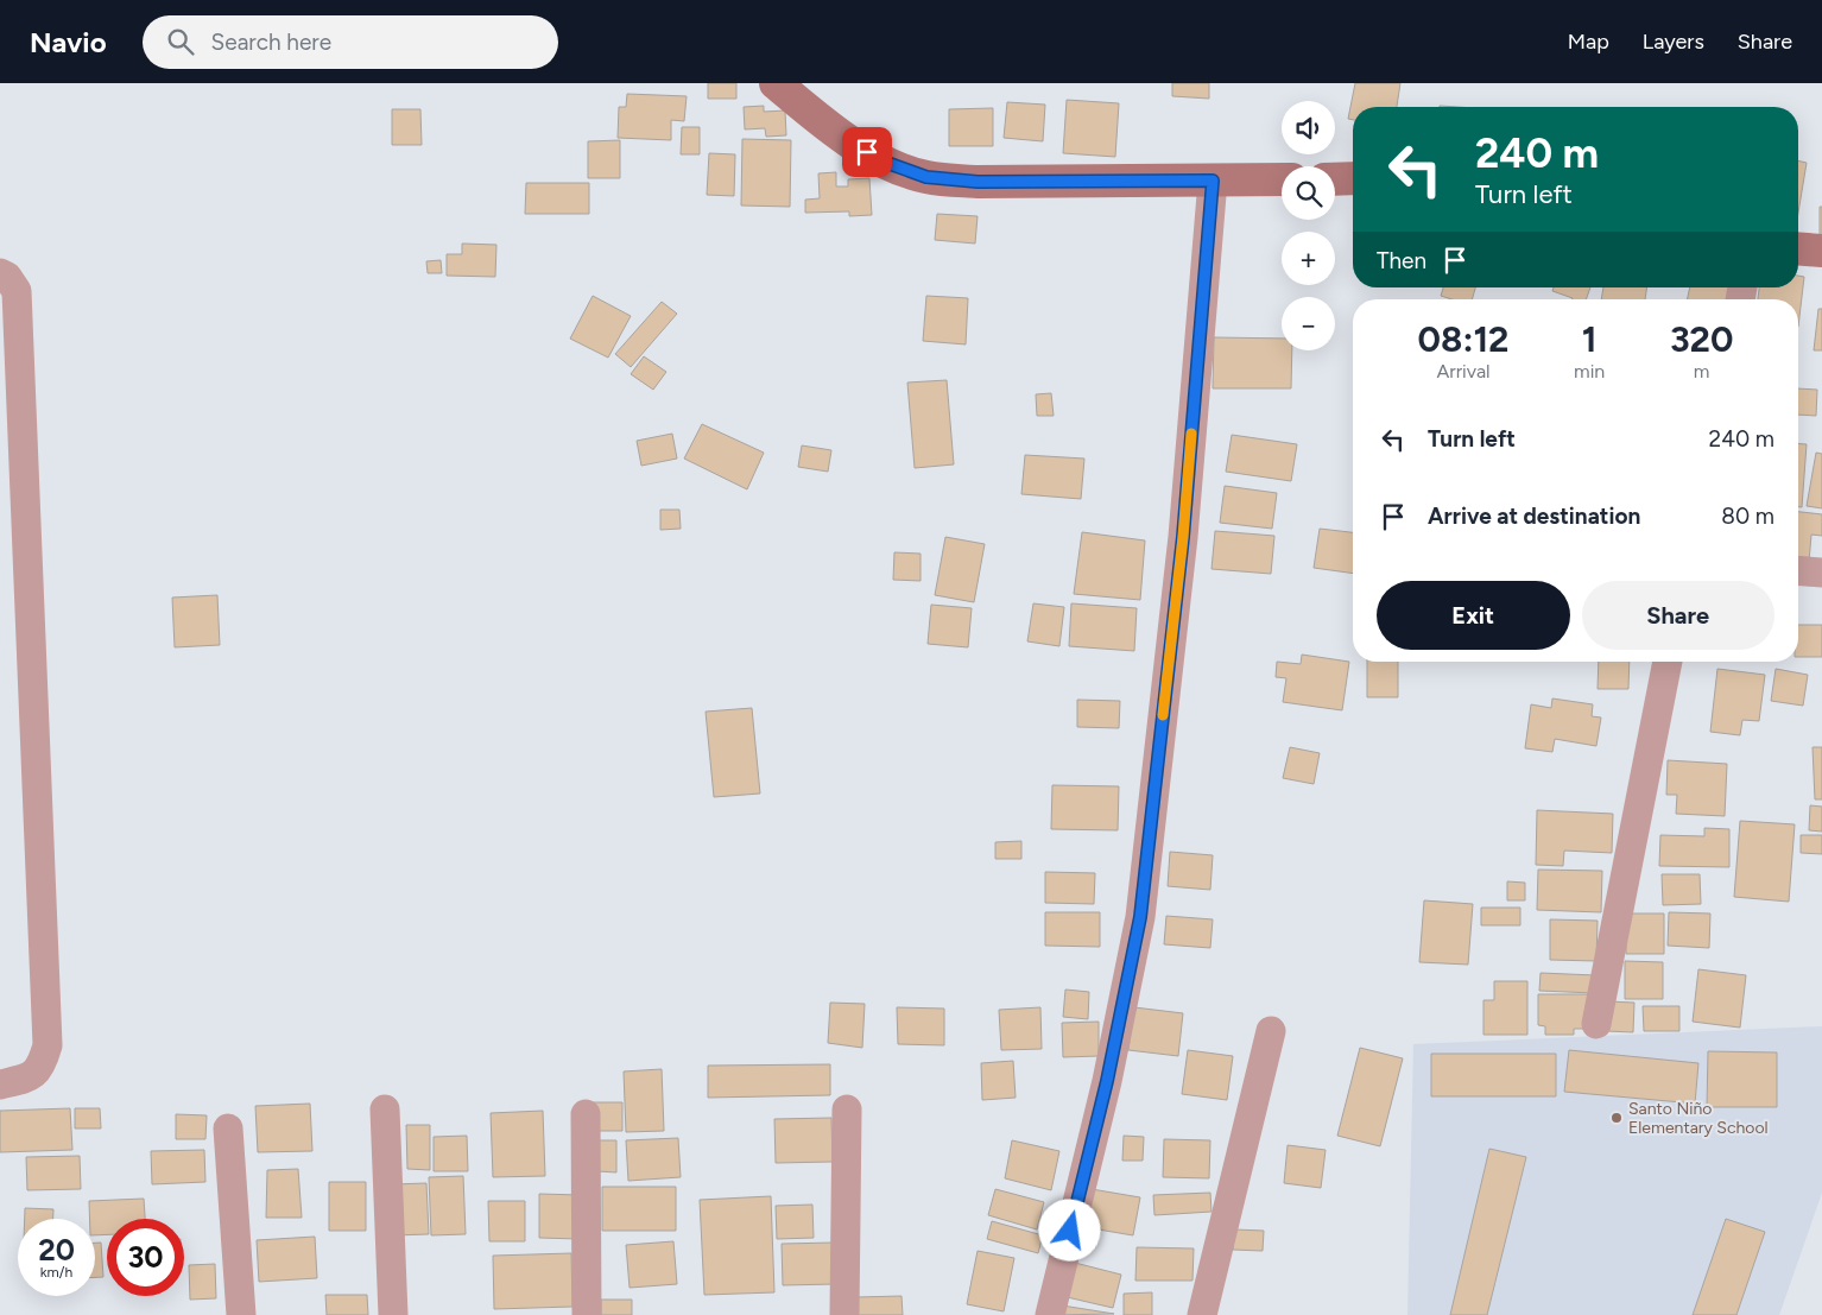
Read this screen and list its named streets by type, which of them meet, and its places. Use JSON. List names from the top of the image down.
{
  "places": ["Santo Niño Elementary School"],
  "page": {
    "header": "Navio",
    "search": "Search here",
    "nav": ["Map", "Layers", "Share"],
    "map_buttons": ["+", "−"],
    "turn": ["240 m", "Turn left"],
    "then": "Then",
    "eta": [
      "08:12",
      "Arrival",
      "1",
      "min",
      "320",
      "m"
    ],
    "list": [
      {
        "name": "Turn left",
        "value": "240 m"
      },
      {
        "name": "Arrive at destination",
        "value": "80 m"
      }
    ],
    "buttons": ["Exit", "Share"],
    "speed": "20 km/h",
    "limit": "30"
  }
}
